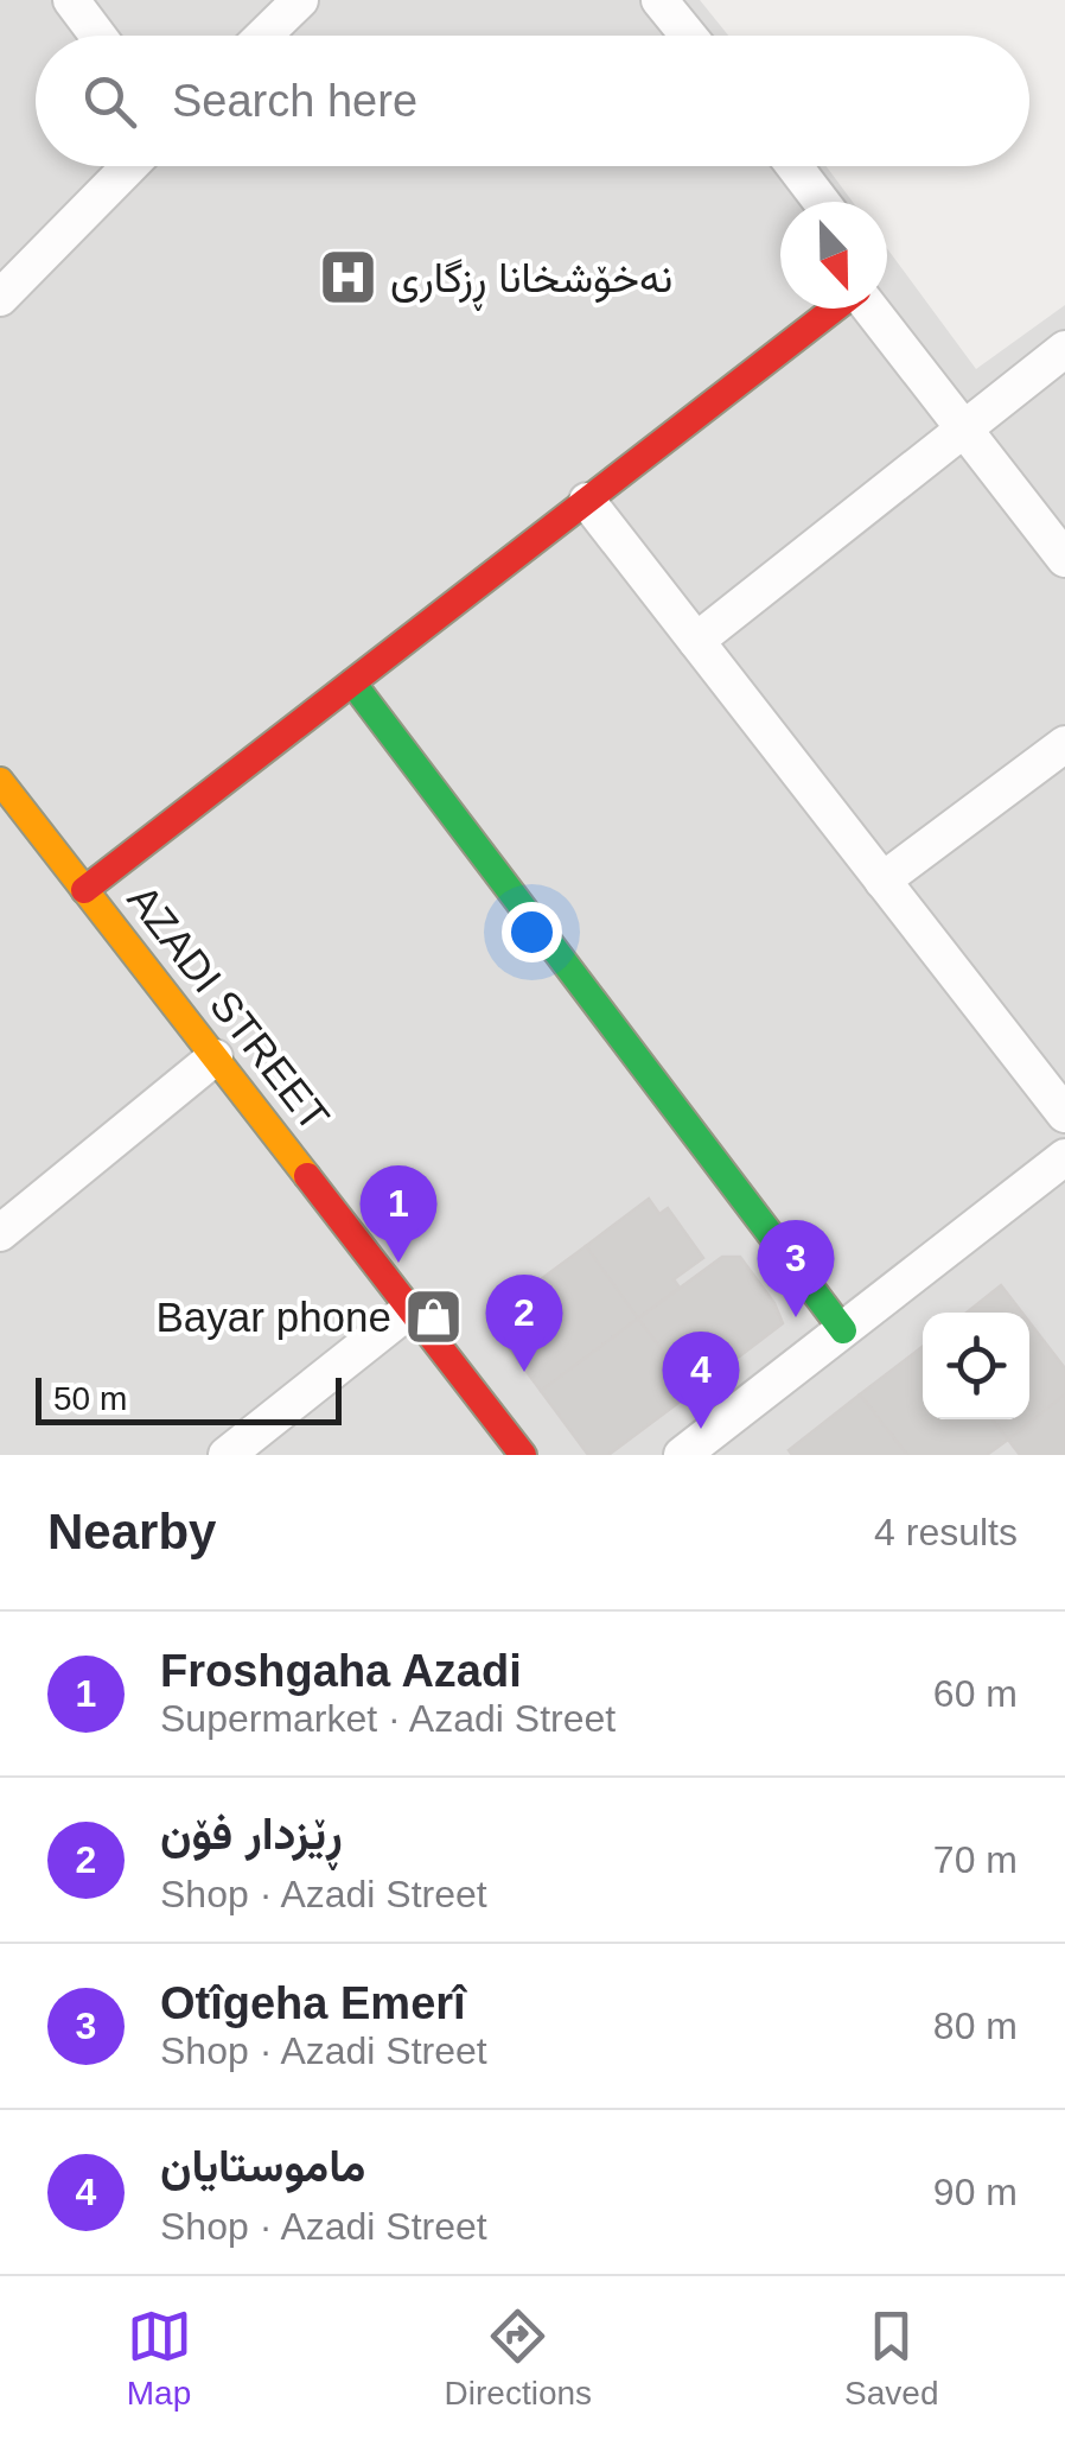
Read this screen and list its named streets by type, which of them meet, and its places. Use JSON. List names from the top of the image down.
{
  "streets": {
    "street": ["AZADI STREET"]
  },
  "places": {
    "hospital": ["نەخۆشخانا ڕزگاری"],
    "shop": ["Bayar phone"]
  },
  "scale_bar": "50 m",
  "north": "bottom",
  "page": {
    "search": "Search here",
    "pins": [
      "1",
      "3",
      "2",
      "4"
    ],
    "scale": "50 m",
    "heading": ["Nearby", "4 results"],
    "list": [
      {
        "mark": "1",
        "name": "Froshgaha Azadi",
        "note": "Supermarket · Azadi Street",
        "value": "60 m"
      },
      {
        "mark": "2",
        "name": "ڕێزدار فۆن",
        "note": "Shop · Azadi Street",
        "value": "70 m"
      },
      {
        "mark": "3",
        "name": "Otîgeha Emerî",
        "note": "Shop · Azadi Street",
        "value": "80 m"
      },
      {
        "mark": "4",
        "name": "ماموستايان",
        "note": "Shop · Azadi Street",
        "value": "90 m"
      }
    ],
    "nav": ["Map", "Directions", "Saved"]
  }
}
